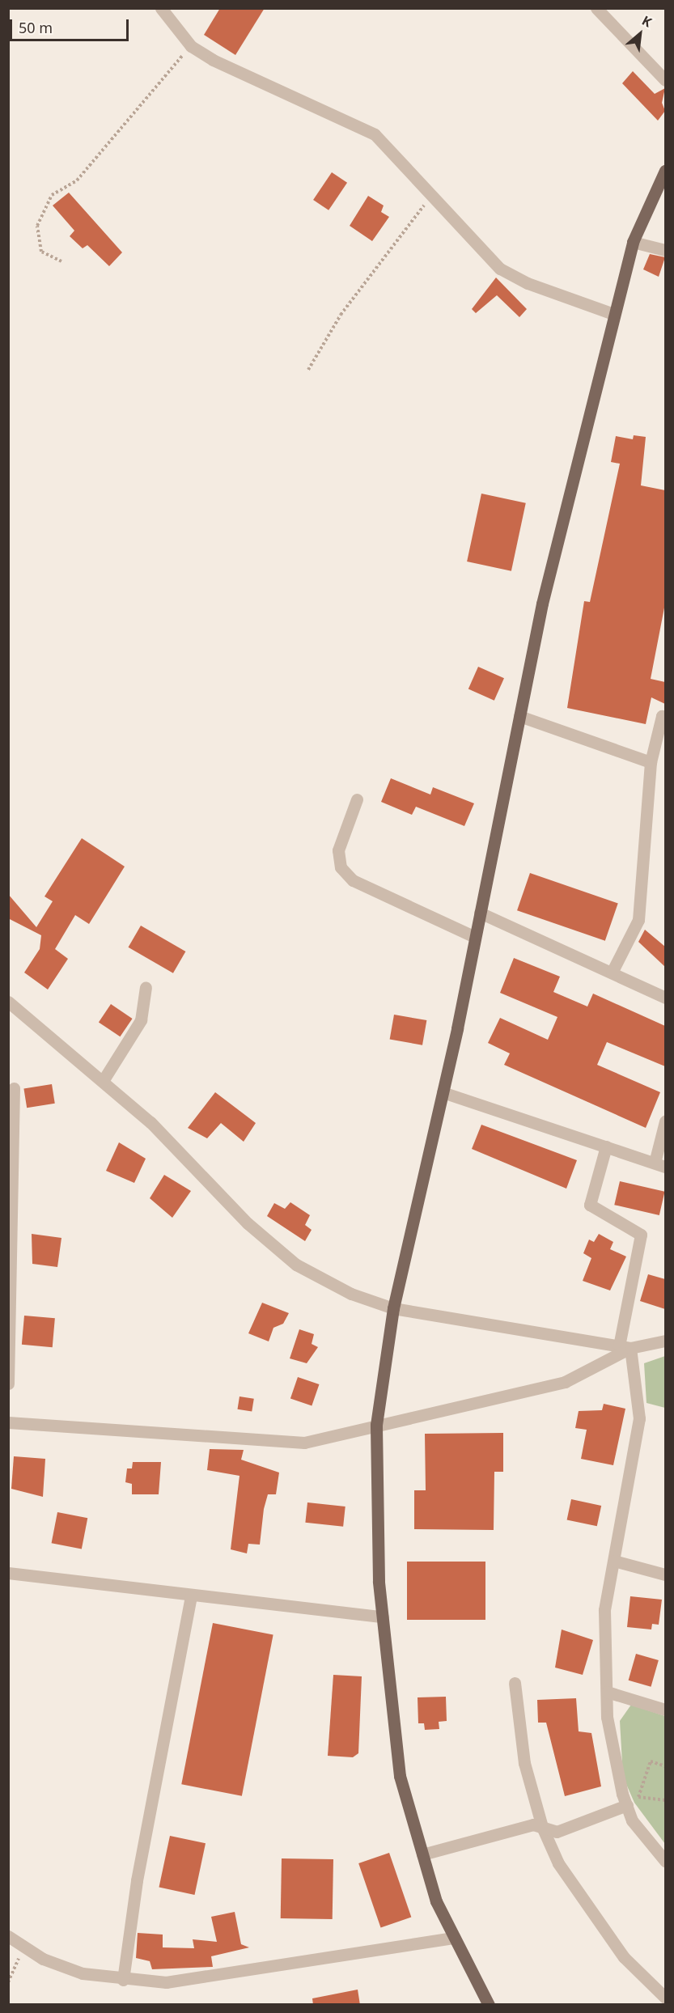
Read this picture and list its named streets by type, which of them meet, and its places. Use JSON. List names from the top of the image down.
{
  "scale_bar": "50 m",
  "north": "top right"
}
